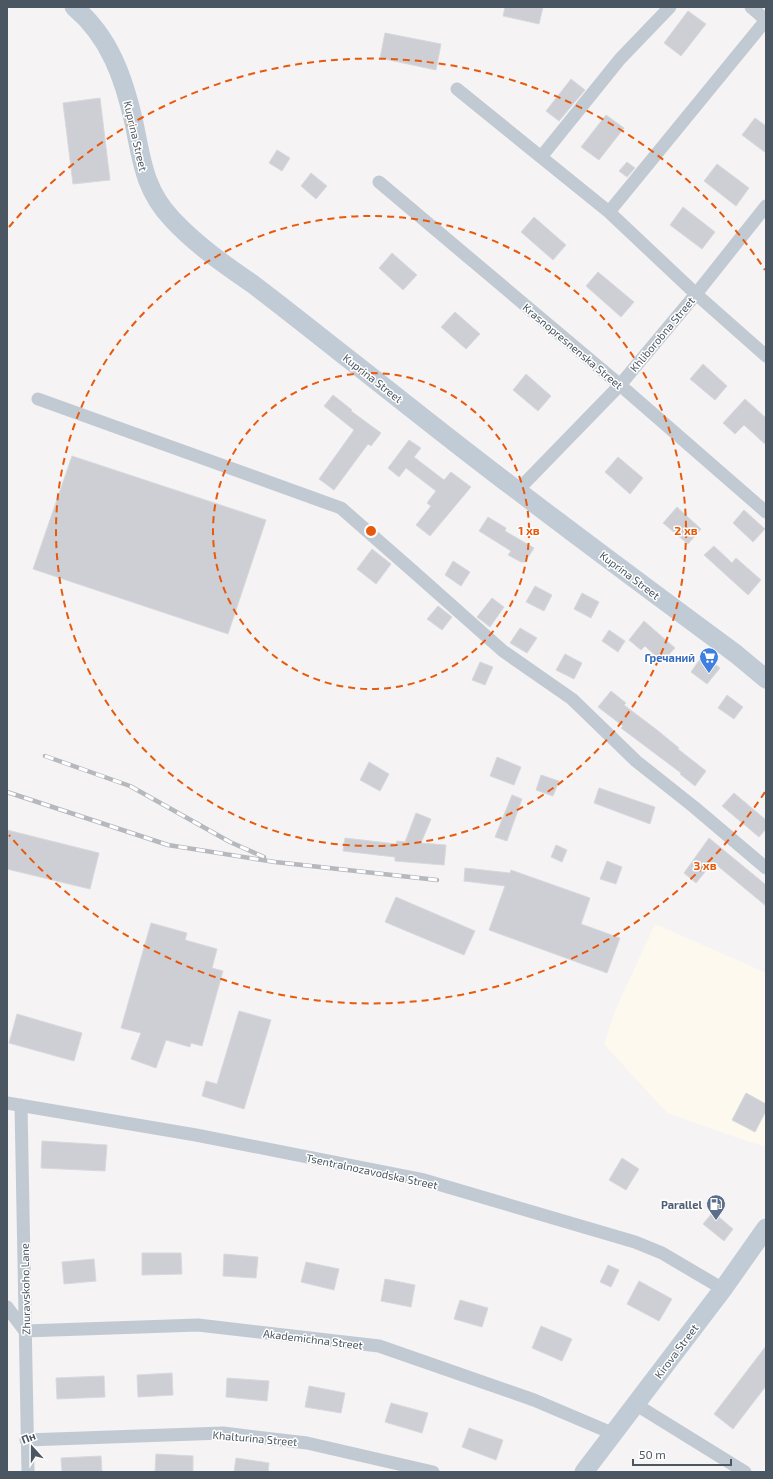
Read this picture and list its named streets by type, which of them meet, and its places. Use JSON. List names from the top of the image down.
{
  "streets": {
    "main road": ["Kuprina Street", "Kirova Street"],
    "street": [
      "Khliborobna Street",
      "Krasnopresnenska Street",
      "Tsentralnozavodska Street",
      "Zhuravskoho Lane",
      "Akademichna Street",
      "Khalturina Street"
    ]
  },
  "crossings": [
    ["Kuprina Street", "Khliborobna Street"],
    ["Khliborobna Street", "Krasnopresnenska Street"],
    ["Tsentralnozavodska Street", "Zhuravskoho Lane"],
    ["Tsentralnozavodska Street", "Kirova Street"],
    ["Zhuravskoho Lane", "Akademichna Street"],
    ["Zhuravskoho Lane", "Khalturina Street"],
    ["Akademichna Street", "Kirova Street"]
  ],
  "places": {
    "supermarket": ["Гречаний"],
    "fuel station": ["Parallel"]
  },
  "scale_bar": "50 m",
  "north": "top",
  "rings": ["1 хв", "2 хв", "3 хв"]
}
